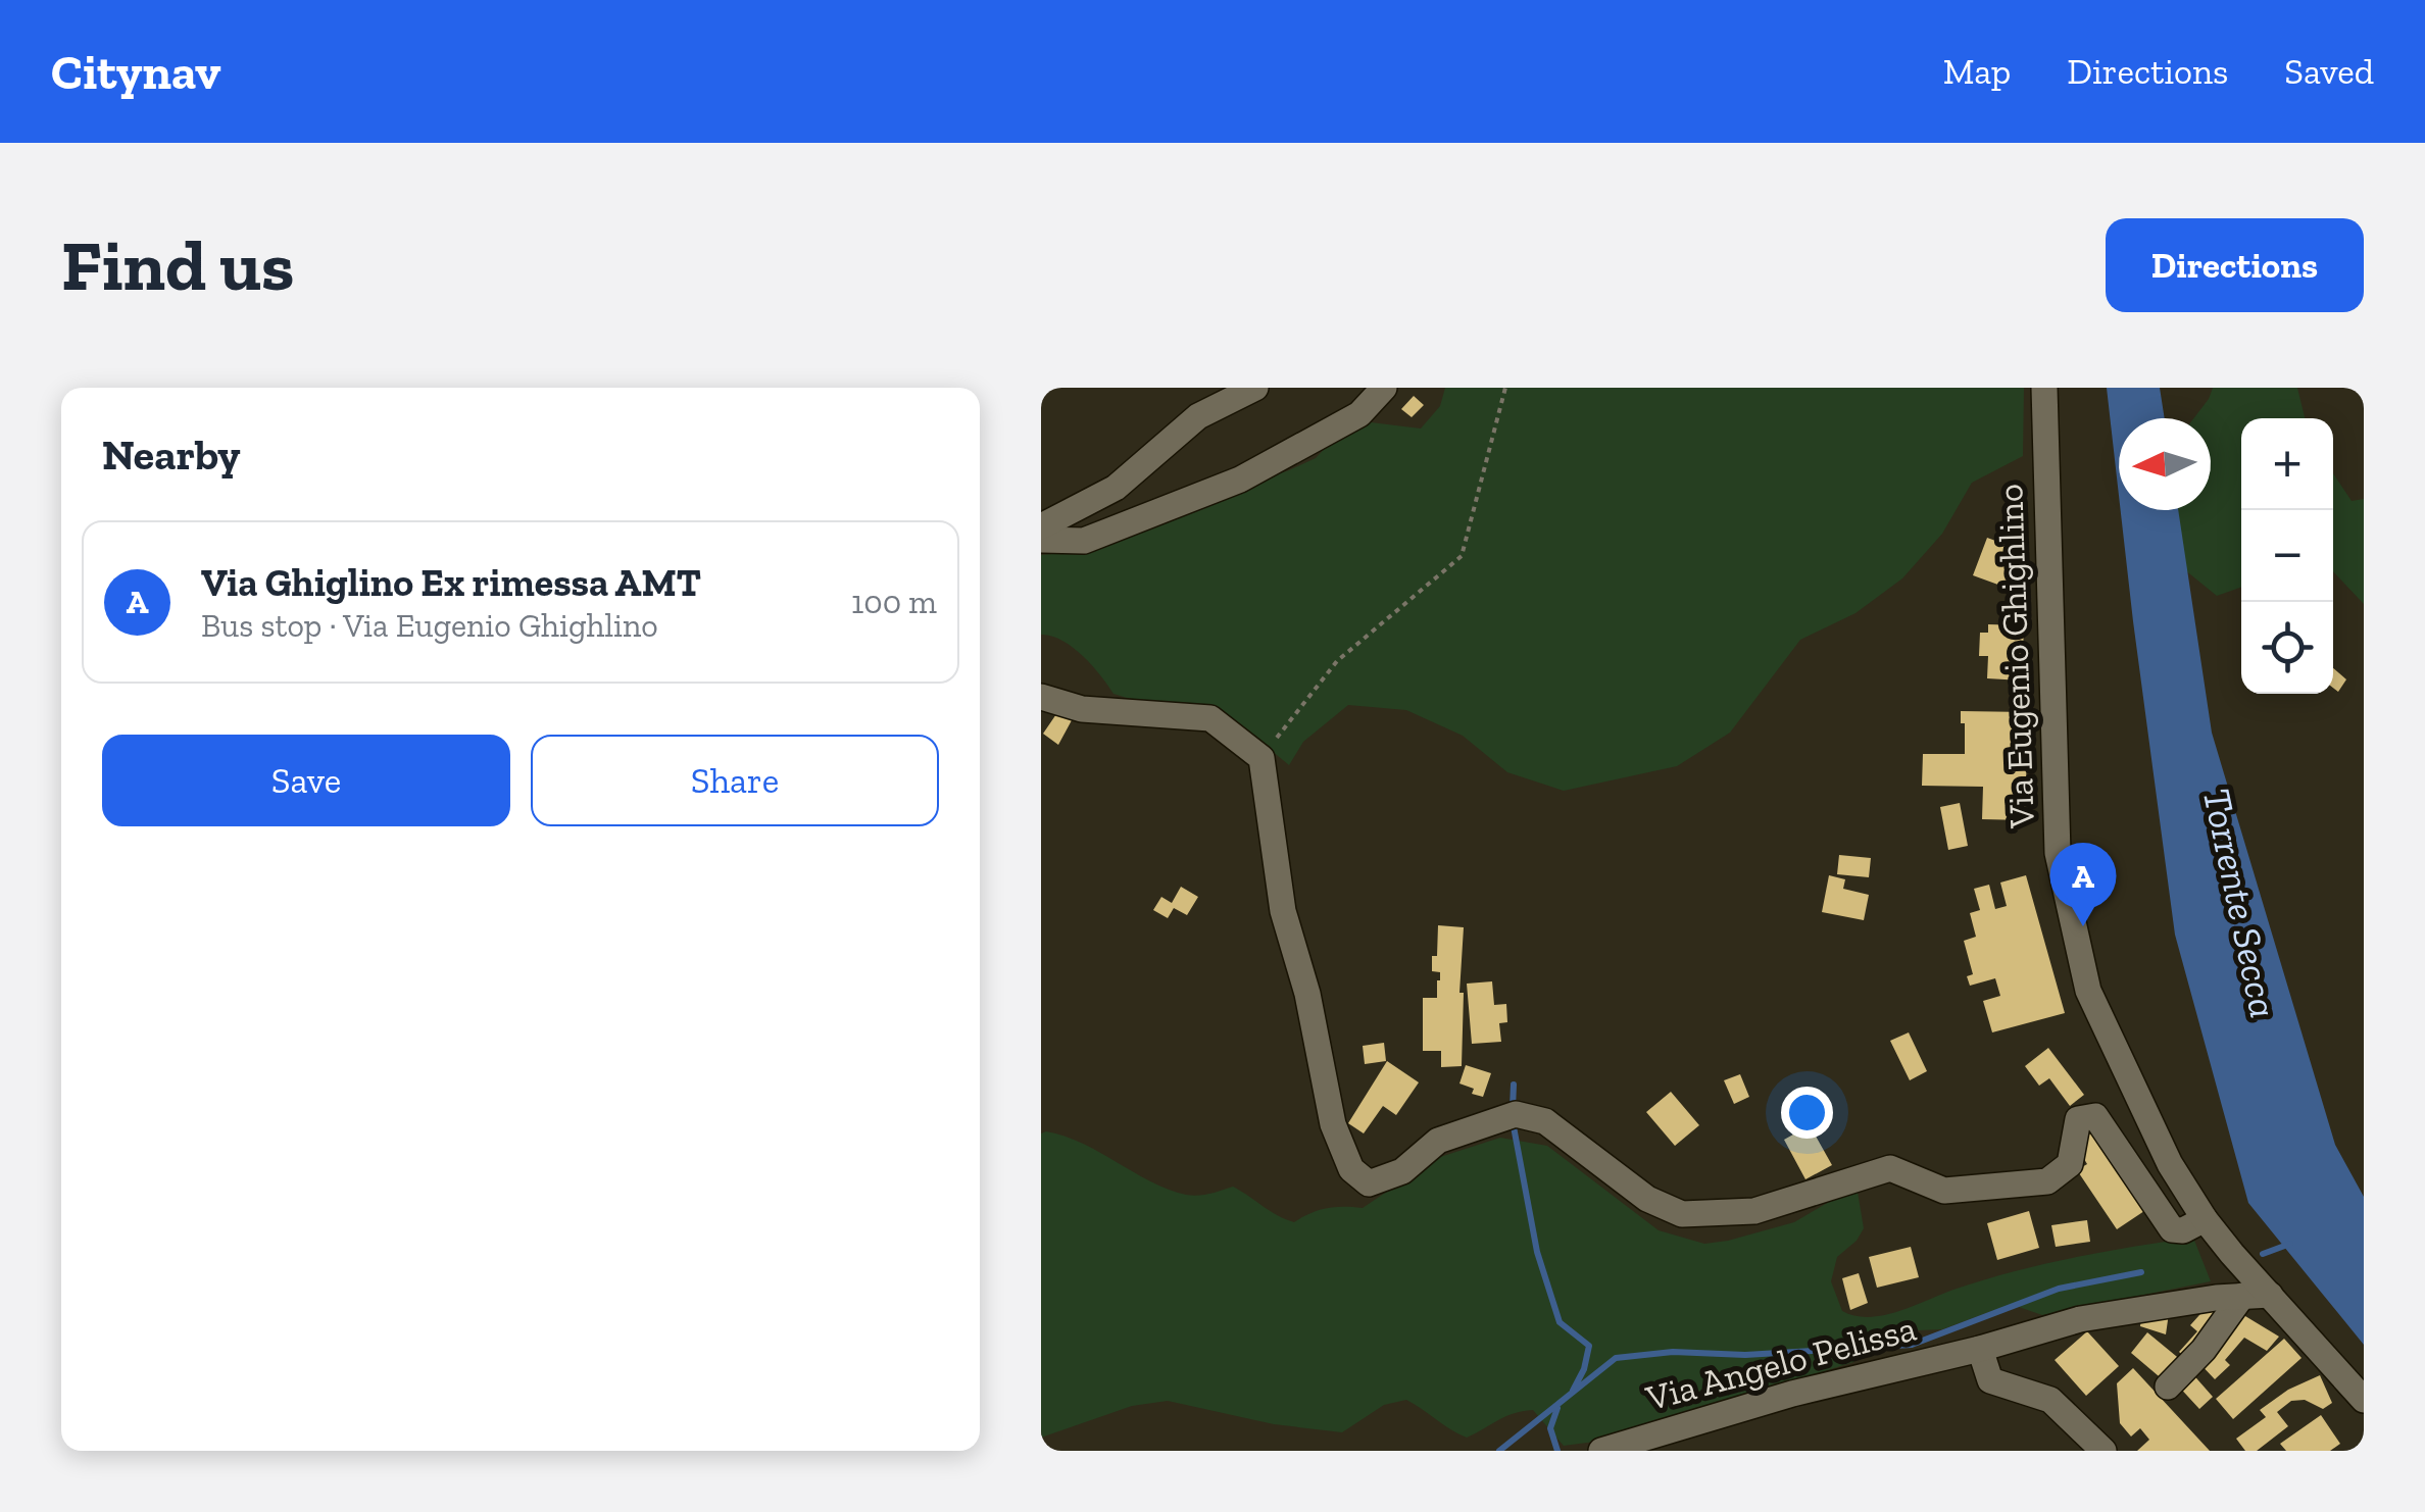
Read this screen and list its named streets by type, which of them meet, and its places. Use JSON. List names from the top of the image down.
{
  "streets": {
    "street": ["Via Eugenio Ghighlino", "Via Angelo Pelissa"]
  },
  "crossings": [
    ["Via Eugenio Ghighlino", "Via Angelo Pelissa"]
  ],
  "water": ["Torrente Secca"],
  "north": "left",
  "page": {
    "header": "Citynav",
    "nav": ["Map", "Directions", "Saved"],
    "buttons": [
      "Directions",
      ["Save", "Share"]
    ],
    "title": "Find us",
    "heading": "Nearby",
    "map_buttons": ["+", "−"],
    "list": [
      {
        "mark": "A",
        "name": "Via Ghiglino Ex rimessa AMT",
        "note": "Bus stop · Via Eugenio Ghighlino",
        "value": "100 m"
      }
    ],
    "pins": "A"
  }
}
